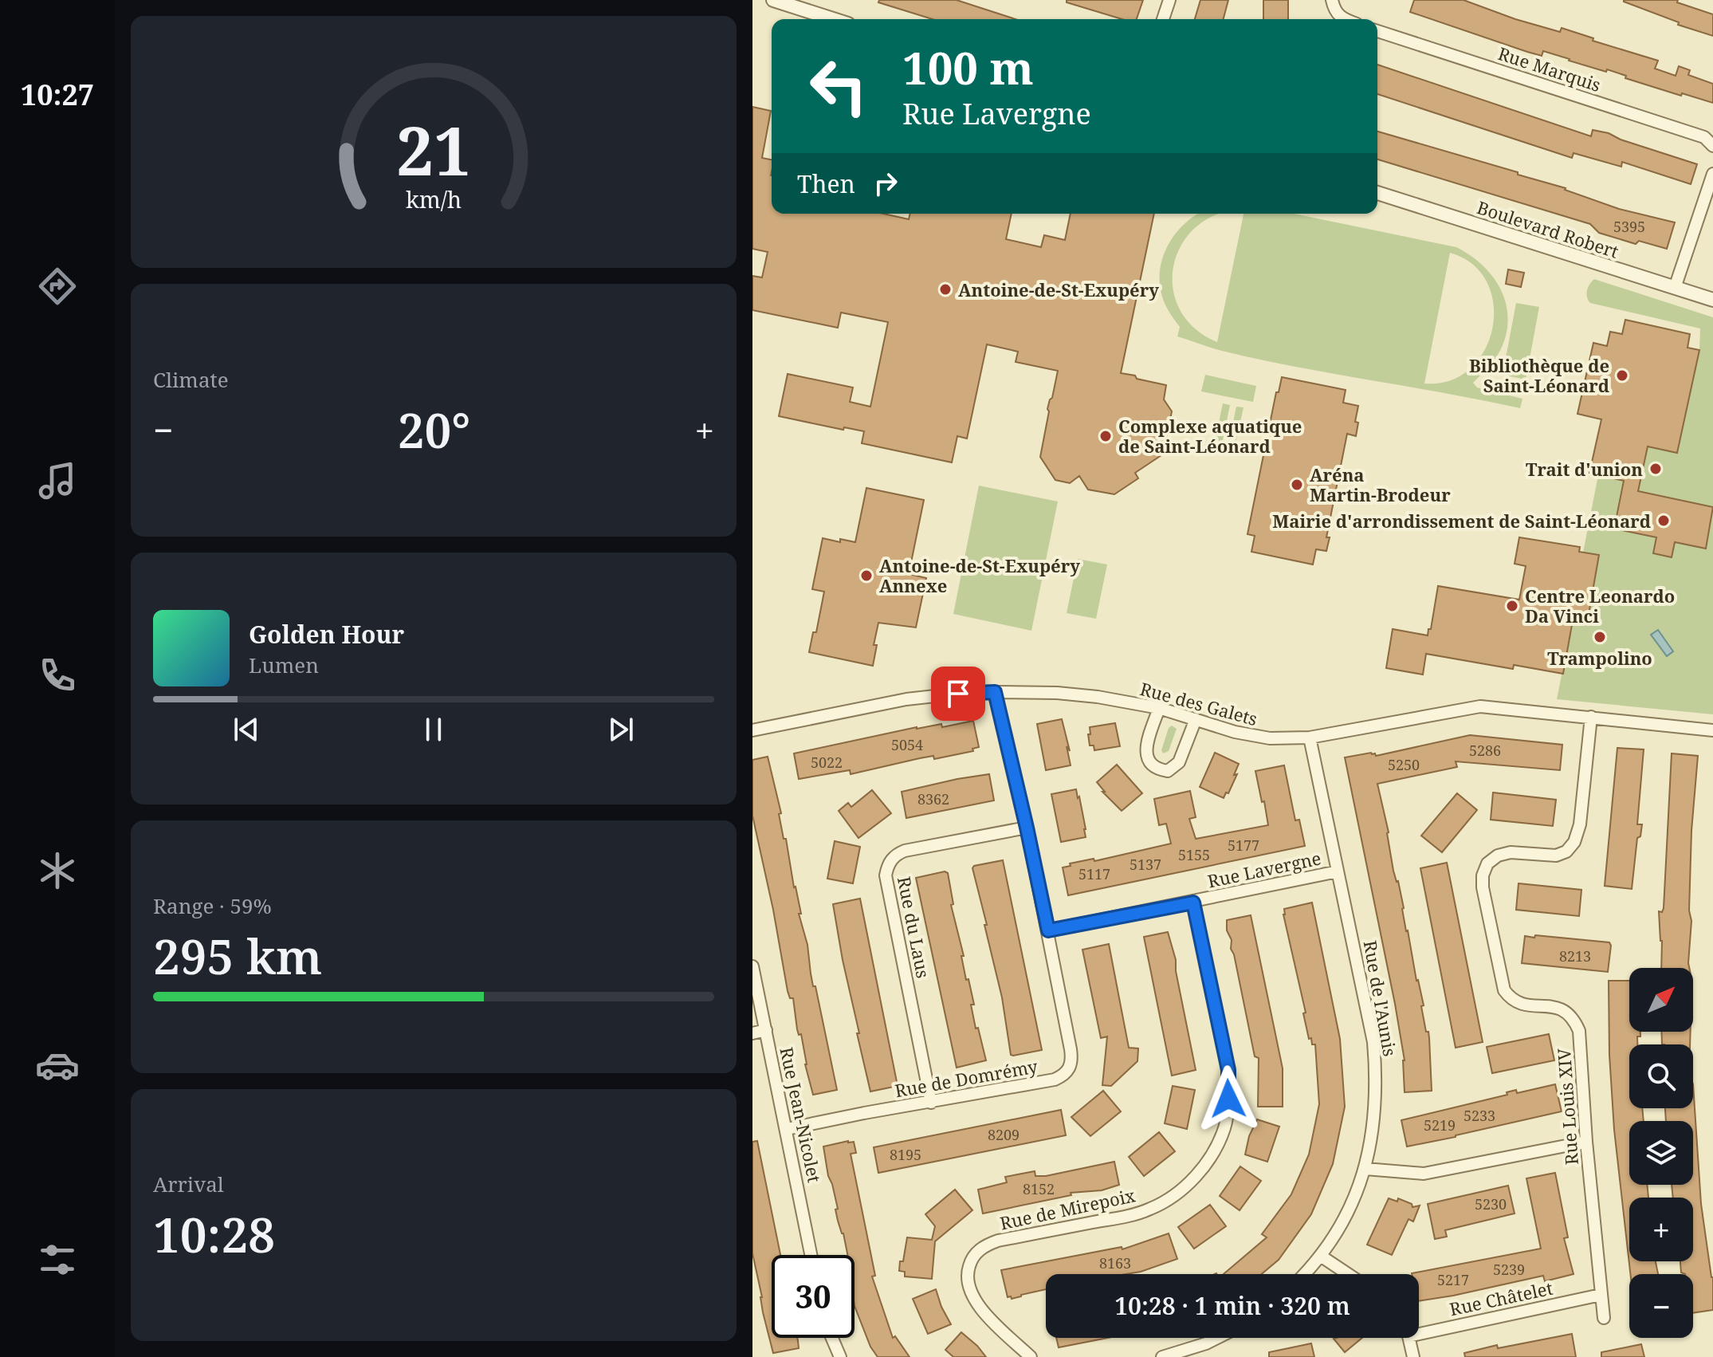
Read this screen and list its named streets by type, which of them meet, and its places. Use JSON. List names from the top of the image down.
{
  "streets": {
    "street": [
      "Rue Marquis",
      "Boulevard Robert",
      "Rue des Galets",
      "Rue Lavergne",
      "Rue du Laus",
      "Rue de l'Aunis",
      "Rue de Domrémy",
      "Rue Louis XIV",
      "Rue Jean-Nicolet",
      "Rue de Mirepoix",
      "Rue Châtelet"
    ]
  },
  "crossings": [
    ["Rue des Galets", "Rue de l'Aunis"],
    ["Rue des Galets", "Rue de Domrémy"],
    ["Rue des Galets", "Rue Louis XIV"],
    ["Rue Lavergne", "Rue de l'Aunis"],
    ["Rue Lavergne", "Rue de Domrémy"],
    ["Rue Lavergne", "Rue de Mirepoix"],
    ["Rue du Laus", "Rue de Domrémy"],
    ["Rue de Domrémy", "Rue Jean-Nicolet"],
    ["Rue Louis XIV", "Rue Châtelet"]
  ],
  "places": [
    "Antoine-de-St-Exupéry",
    "Bibliothèque de Saint-Léonard",
    "Complexe aquatique de Saint-Léonard",
    "Trait d'union",
    "Aréna Martin-Brodeur",
    "Mairie d'arrondissement de Saint-Léonard",
    "Antoine-de-St-Exupéry Annexe",
    "Centre Leonardo Da Vinci",
    "Trampolino"
  ],
  "house_numbers": [
    "5395",
    "5054",
    "5286",
    "5022",
    "5250",
    "8362",
    "5177",
    "5155",
    "5137",
    "5117",
    "8213",
    "5233",
    "5219",
    "8209",
    "8195",
    "8152",
    "5230",
    "8163",
    "5239",
    "5217"
  ],
  "north": "top right",
  "page": {
    "tabs": "10:27",
    "turn": ["100 m", "Rue Lavergne"],
    "then": "Then",
    "tile": [
      "Climate",
      ["Range · 59%", "295 km"],
      ["Arrival", "10:28"]
    ],
    "heat": ["−", "20°", "+"],
    "song": ["Golden Hour", "Lumen"],
    "map_buttons": ["+", "−"],
    "limit": "30",
    "trip": "10:28 · 1 min · 320 m",
    "gauge": ["21", "km/h"]
  }
}
